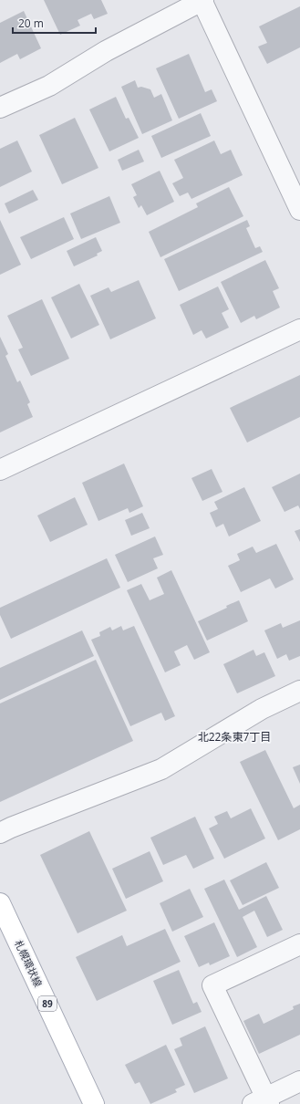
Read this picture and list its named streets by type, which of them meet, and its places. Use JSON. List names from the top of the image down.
{
  "streets": {
    "main road": ["札幌環状線", "89"]
  },
  "districts": ["北22条東7丁目"],
  "scale_bar": "20 m"
}
